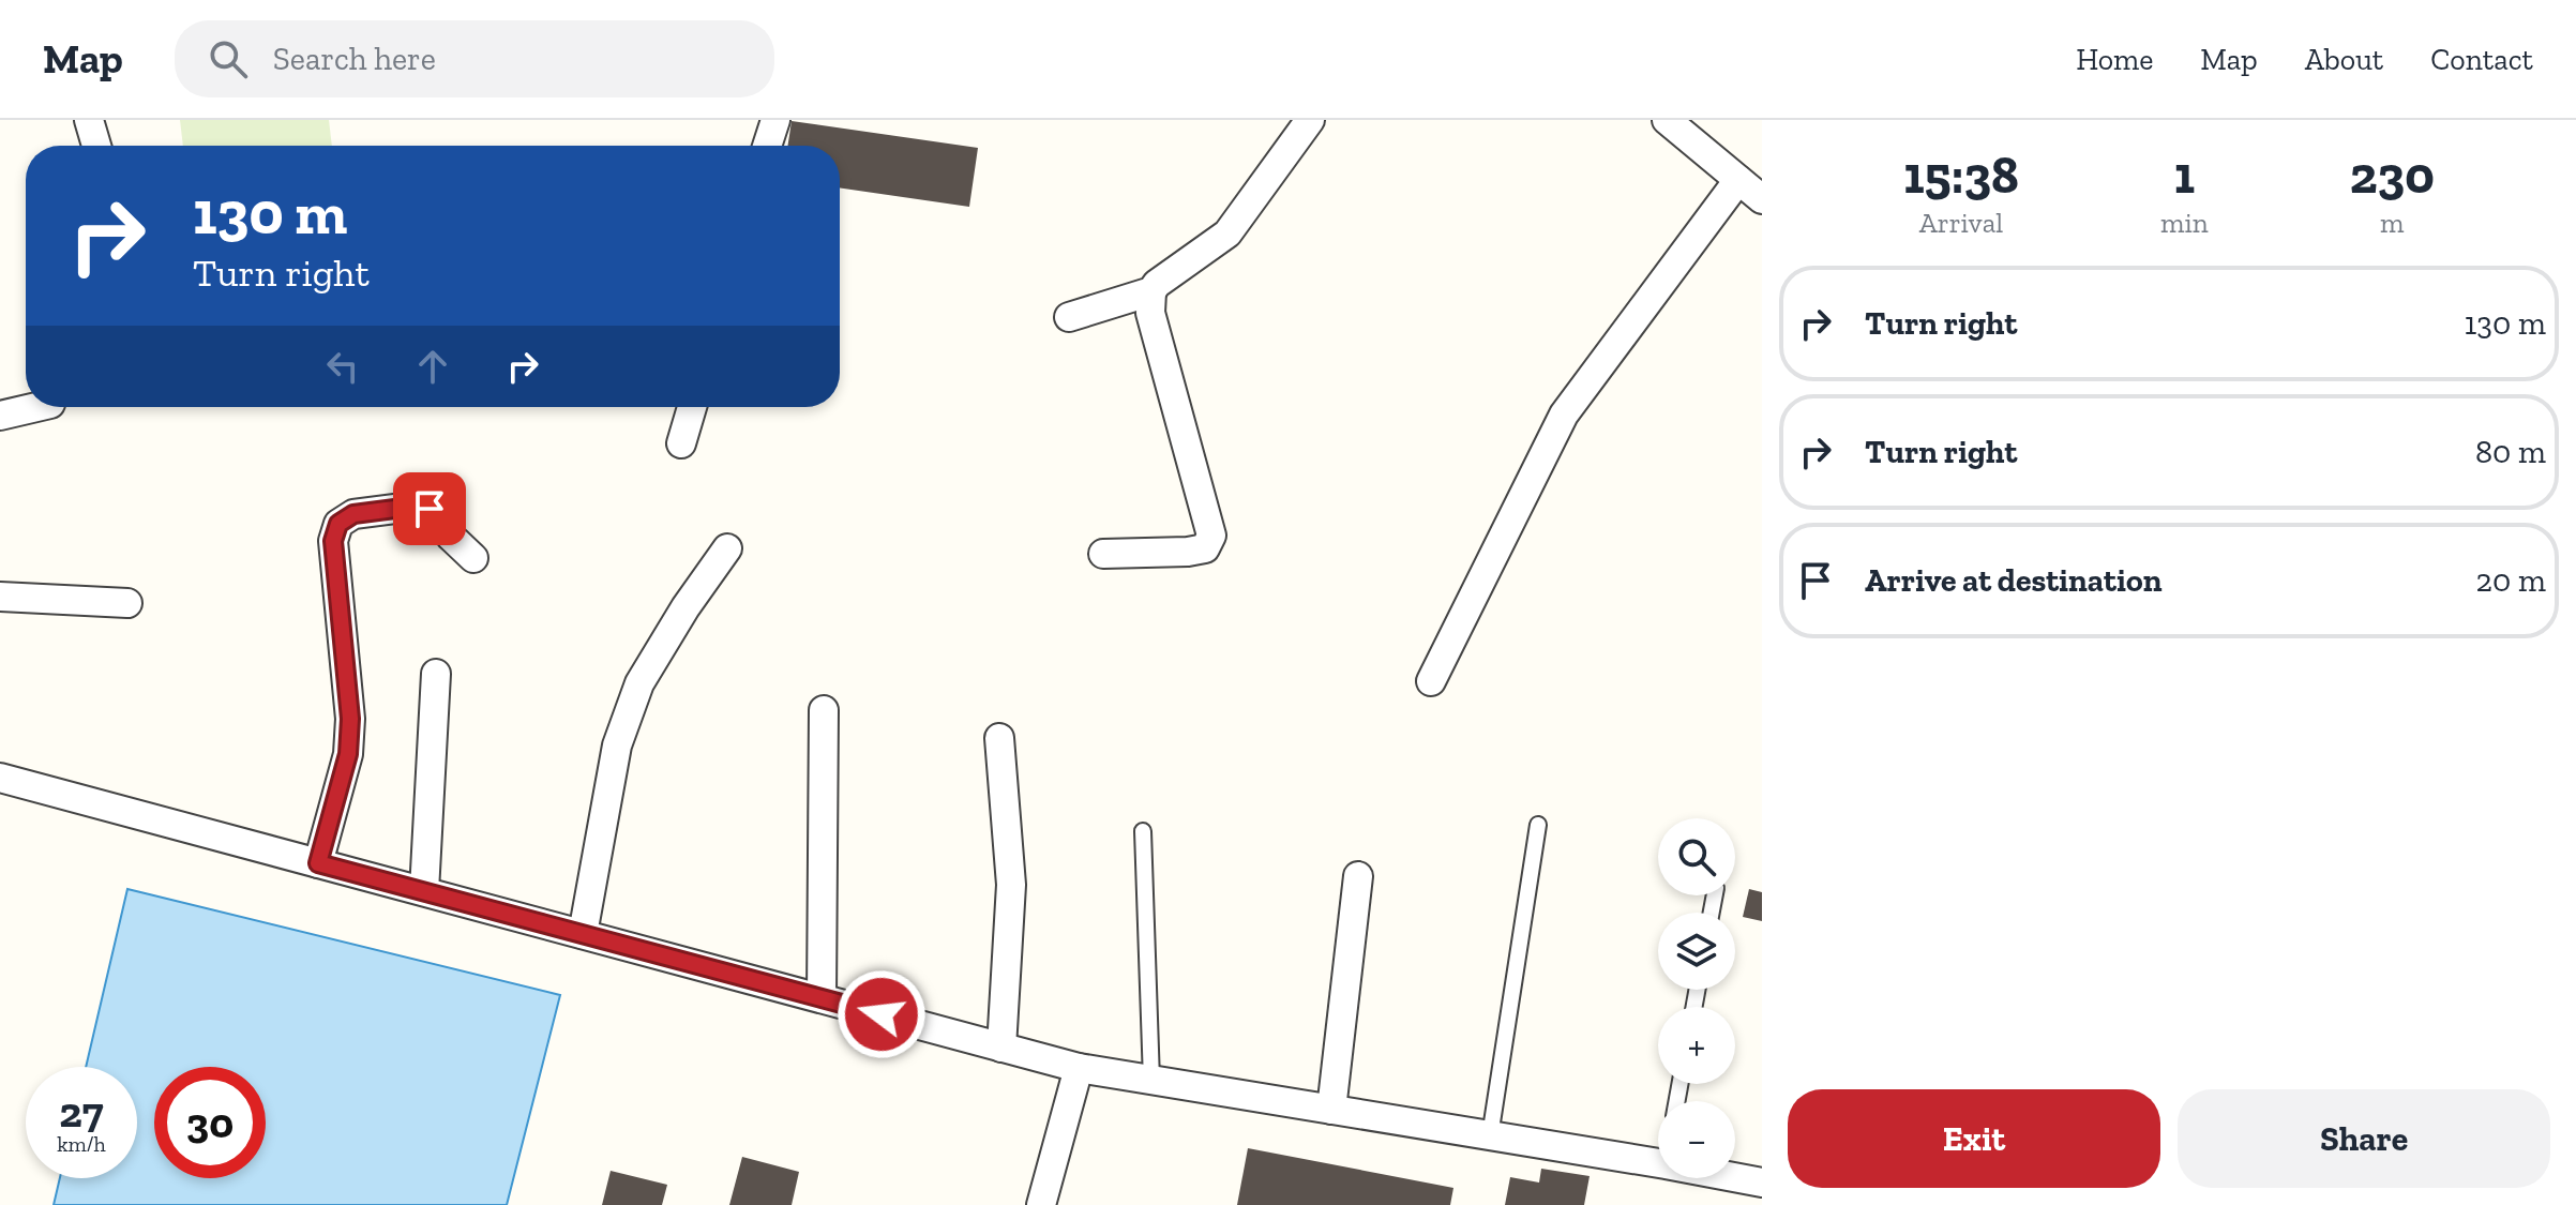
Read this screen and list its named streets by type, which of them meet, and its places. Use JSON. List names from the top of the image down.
{
  "page": {
    "header": "Map",
    "search": "Search here",
    "nav": [
      "Home",
      "Map",
      "About",
      "Contact"
    ],
    "eta": [
      "15:38",
      "Arrival",
      "1",
      "min",
      "230",
      "m"
    ],
    "turn": ["130 m", "Turn right"],
    "list": [
      {
        "name": "Turn right",
        "value": "130 m"
      },
      {
        "name": "Turn right",
        "value": "80 m"
      },
      {
        "name": "Arrive at destination",
        "value": "20 m"
      }
    ],
    "map_buttons": ["+", "−"],
    "speed": "27 km/h",
    "limit": "30",
    "buttons": ["Exit", "Share"]
  }
}
